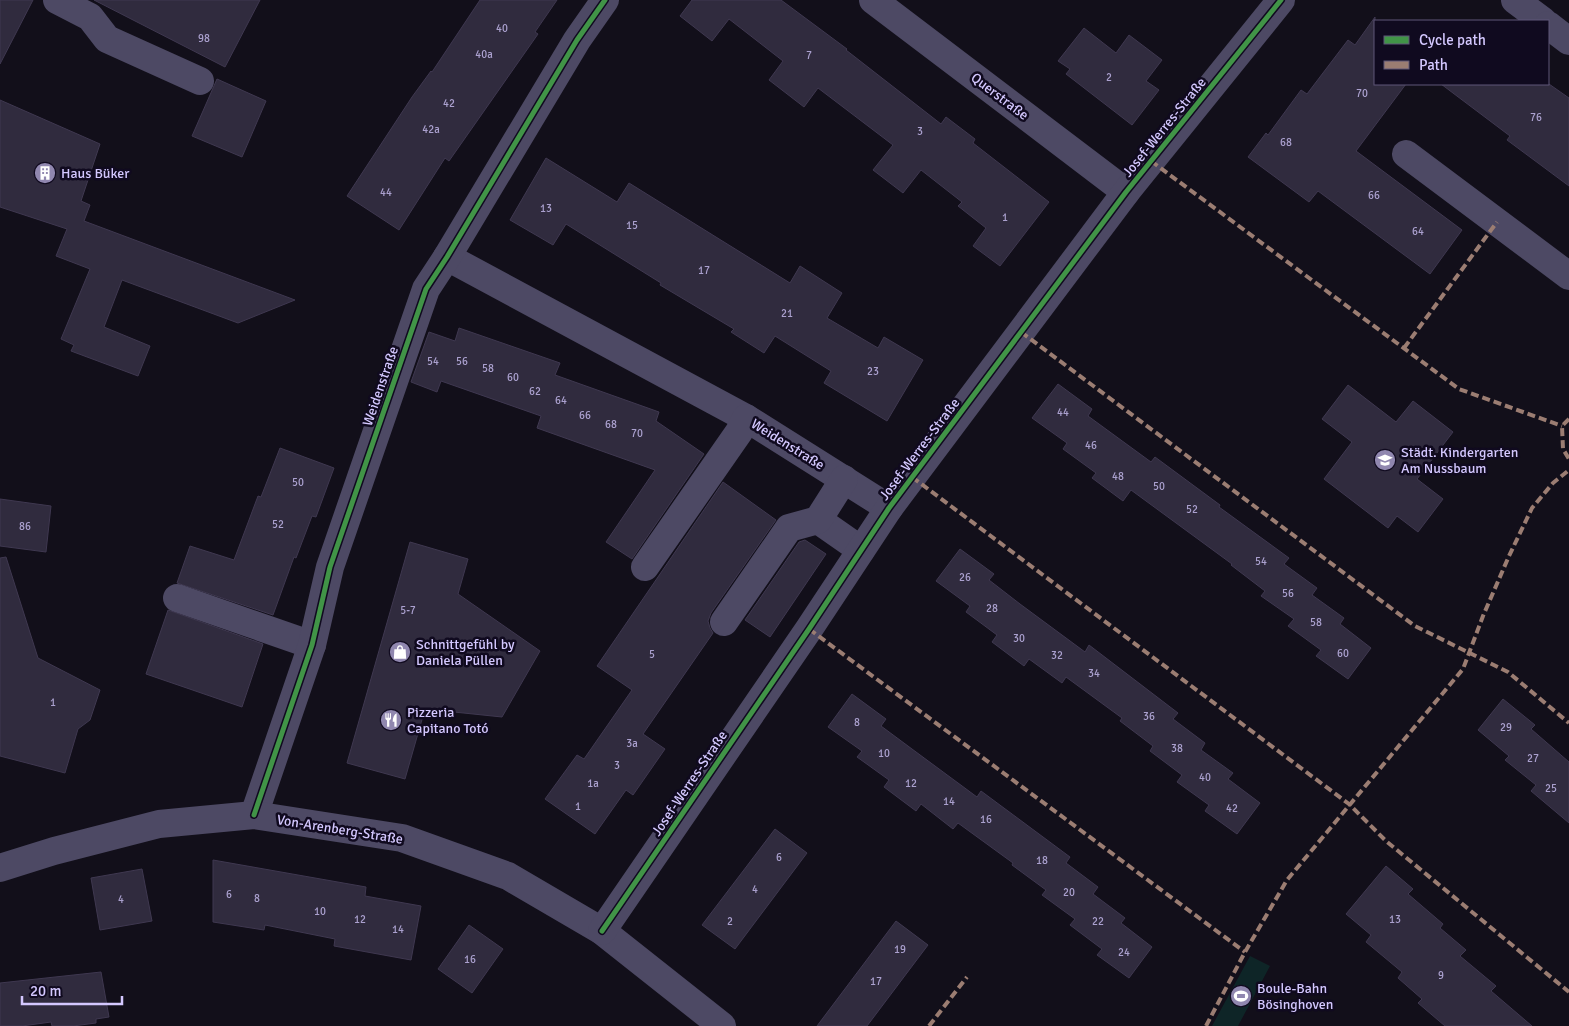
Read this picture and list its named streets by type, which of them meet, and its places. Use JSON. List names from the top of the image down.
{
  "streets": {
    "street": [
      "Querstraße",
      "Josef-Werres-Straße",
      "Weidenstraße",
      "Von-Arenberg-Straße"
    ]
  },
  "crossings": [
    ["Querstraße", "Josef-Werres-Straße"],
    ["Josef-Werres-Straße", "Weidenstraße"],
    ["Josef-Werres-Straße", "Von-Arenberg-Straße"],
    ["Weidenstraße", "Von-Arenberg-Straße"]
  ],
  "places": {
    "building": ["Haus Büker"],
    "school or university": ["Städt. Kindergarten Am Nussbaum"],
    "shop": ["Schnittgefühl by Daniela Püllen"],
    "restaurant": ["Pizzeria Capitano Totó"],
    "sports": ["Boule-Bahn Bösinghoven"]
  },
  "house_numbers": [
    "40",
    "98",
    "40a",
    "7",
    "2",
    "70",
    "42",
    "76",
    "42a",
    "3",
    "68",
    "44",
    "66",
    "13",
    "1",
    "15",
    "64",
    "17",
    "21",
    "54",
    "56",
    "58",
    "23",
    "60",
    "62",
    "64",
    "44",
    "66",
    "68",
    "70",
    "46",
    "48",
    "50",
    "50",
    "52",
    "52",
    "86",
    "54",
    "26",
    "56",
    "28",
    "5-7",
    "58",
    "30",
    "60",
    "5",
    "32",
    "34",
    "1",
    "36",
    "8",
    "29",
    "3a",
    "38",
    "10",
    "27",
    "3",
    "40",
    "1a",
    "12",
    "25",
    "14",
    "1",
    "42",
    "16",
    "6",
    "18",
    "4",
    "20",
    "6",
    "8",
    "4",
    "10",
    "12",
    "13",
    "2",
    "22",
    "14",
    "19",
    "24",
    "16",
    "9",
    "17"
  ],
  "legend": ["Cycle path", "Path"],
  "scale_bar": "20 m"
}
